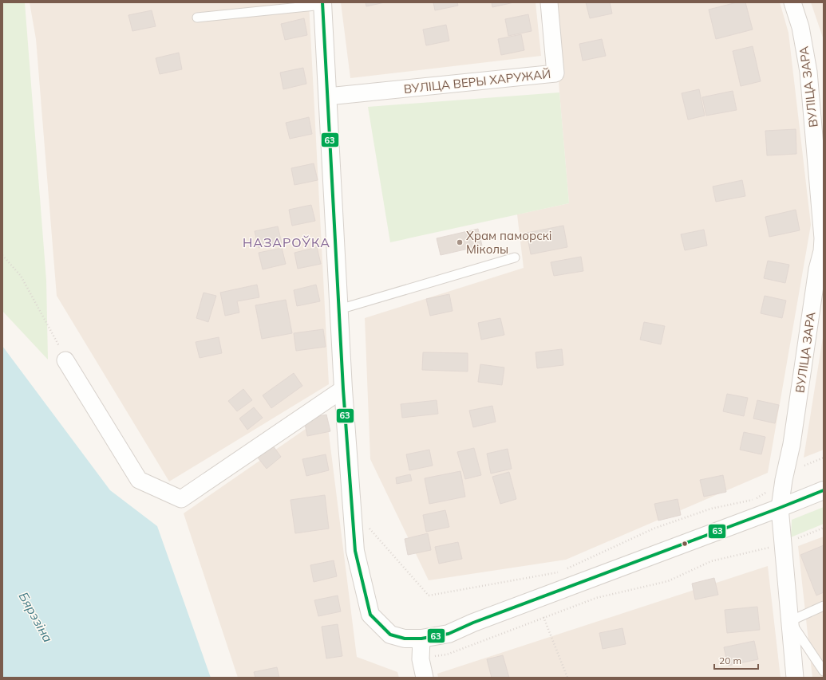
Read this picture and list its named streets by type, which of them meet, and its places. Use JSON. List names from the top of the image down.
{
  "streets": {
    "street": ["ВУЛІЦА ВЕРЫ ХАРУЖАЙ", "ВУЛІЦА ЗАРА"]
  },
  "districts": ["НАЗАРОЎКА"],
  "water": ["Бярэзіна"],
  "places": ["Храм паморскі Міколы"],
  "lines": ["transit line 63"],
  "scale_bar": "20 m"
}
